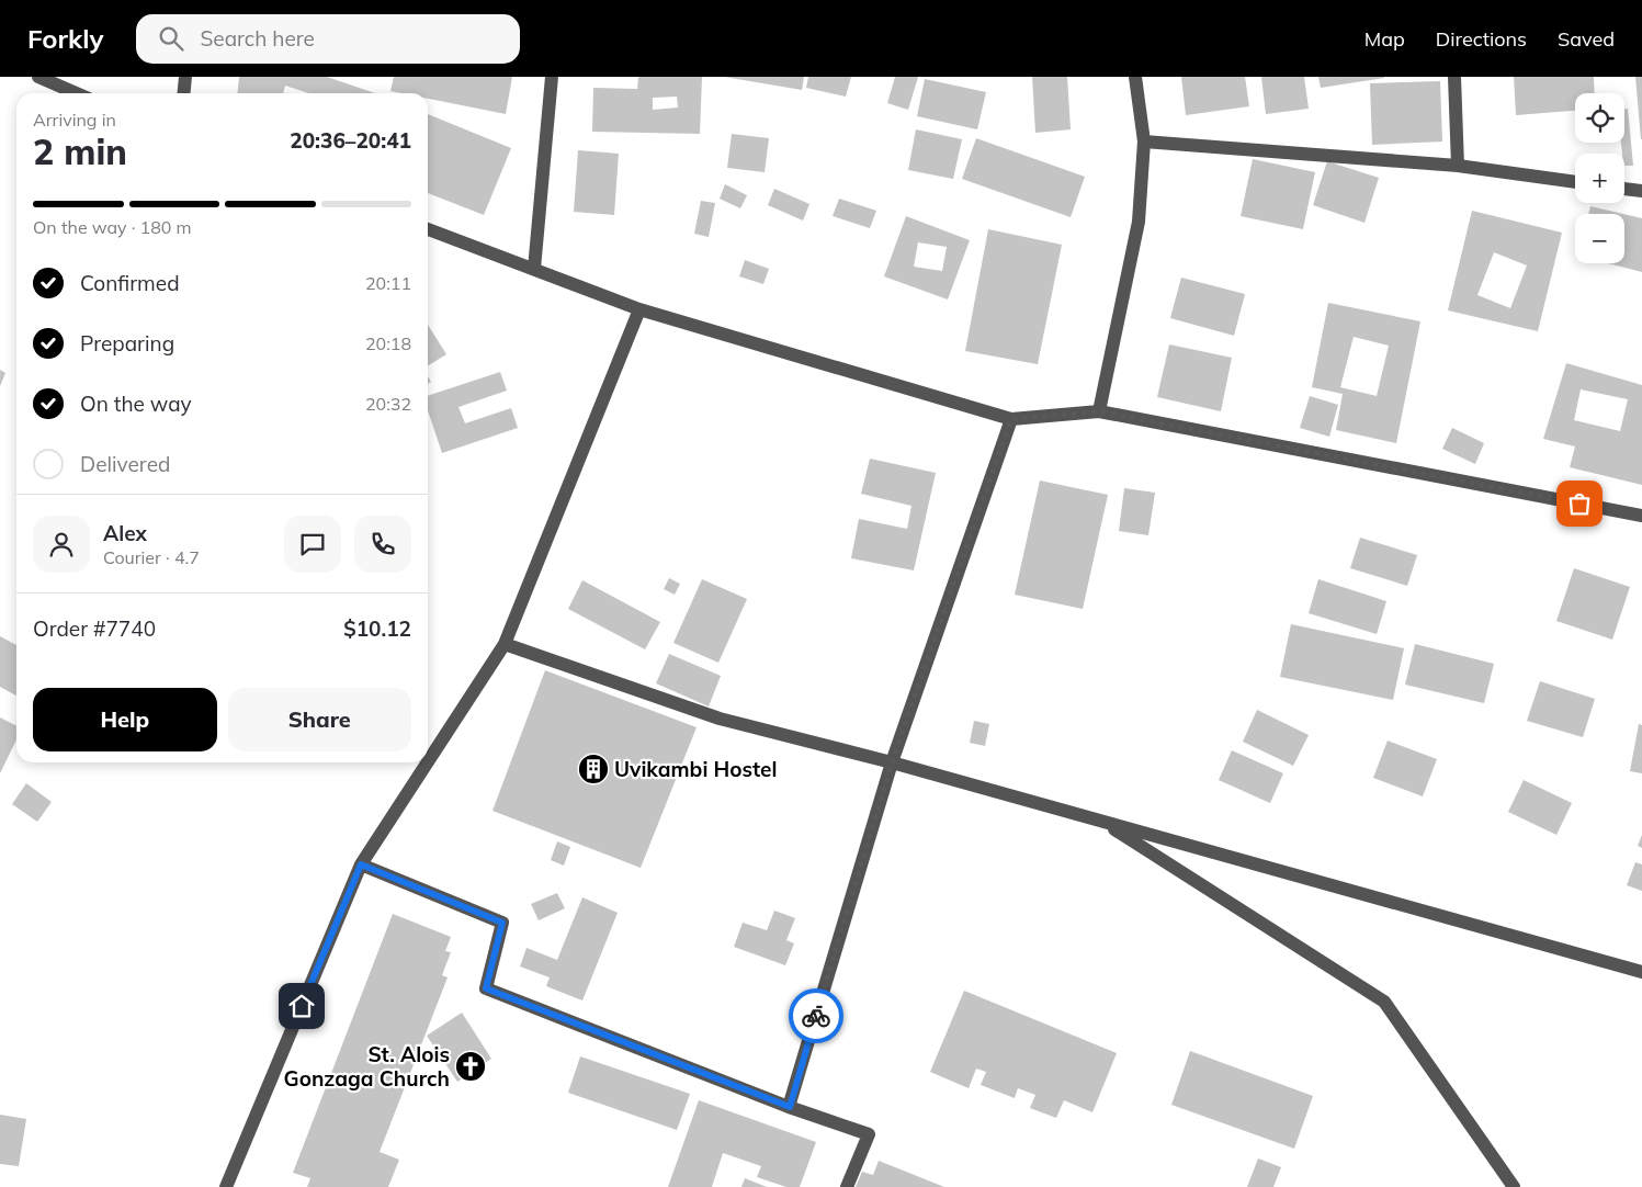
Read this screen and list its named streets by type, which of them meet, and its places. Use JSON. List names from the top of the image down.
{
  "places": {
    "building": ["Uvikambi Hostel"],
    "church": ["St. Alois Gonzaga Church"]
  },
  "page": {
    "header": "Forkly",
    "search": "Search here",
    "nav": ["Map", "Directions", "Saved"],
    "map_buttons": ["+", "−"],
    "heading": ["2 min", "Arriving in", "20:36–20:41"],
    "panel": [
      "Alex",
      "Courier · 4.7",
      "Order #7740",
      "$10.12"
    ],
    "bar": "On the way · 180 m",
    "list": [
      ["Confirmed", "20:11"],
      ["Preparing", "20:18"],
      ["On the way", "20:32"],
      "Delivered"
    ],
    "buttons": ["Help", "Share"]
  }
}
